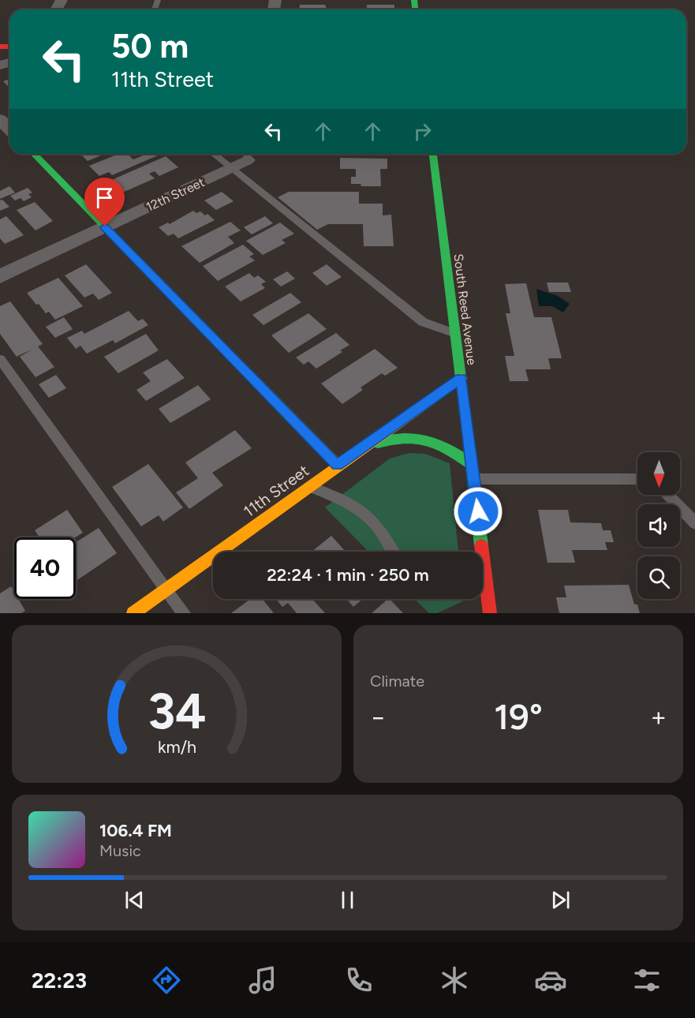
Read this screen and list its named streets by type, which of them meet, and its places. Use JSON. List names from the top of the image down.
{
  "streets": {
    "street": ["12th Street", "South Reed Avenue", "11th Street"]
  },
  "crossings": [
    ["South Reed Avenue", "11th Street"]
  ],
  "north": "bottom",
  "page": {
    "turn": ["50 m", "11th Street"],
    "limit": "40",
    "trip": "22:24 · 1 min · 250 m",
    "tile": "Climate",
    "heat": ["−", "19°", "+"],
    "song": ["106.4 FM", "Music"],
    "tabs": "22:23",
    "gauge": ["34", "km/h"]
  }
}
